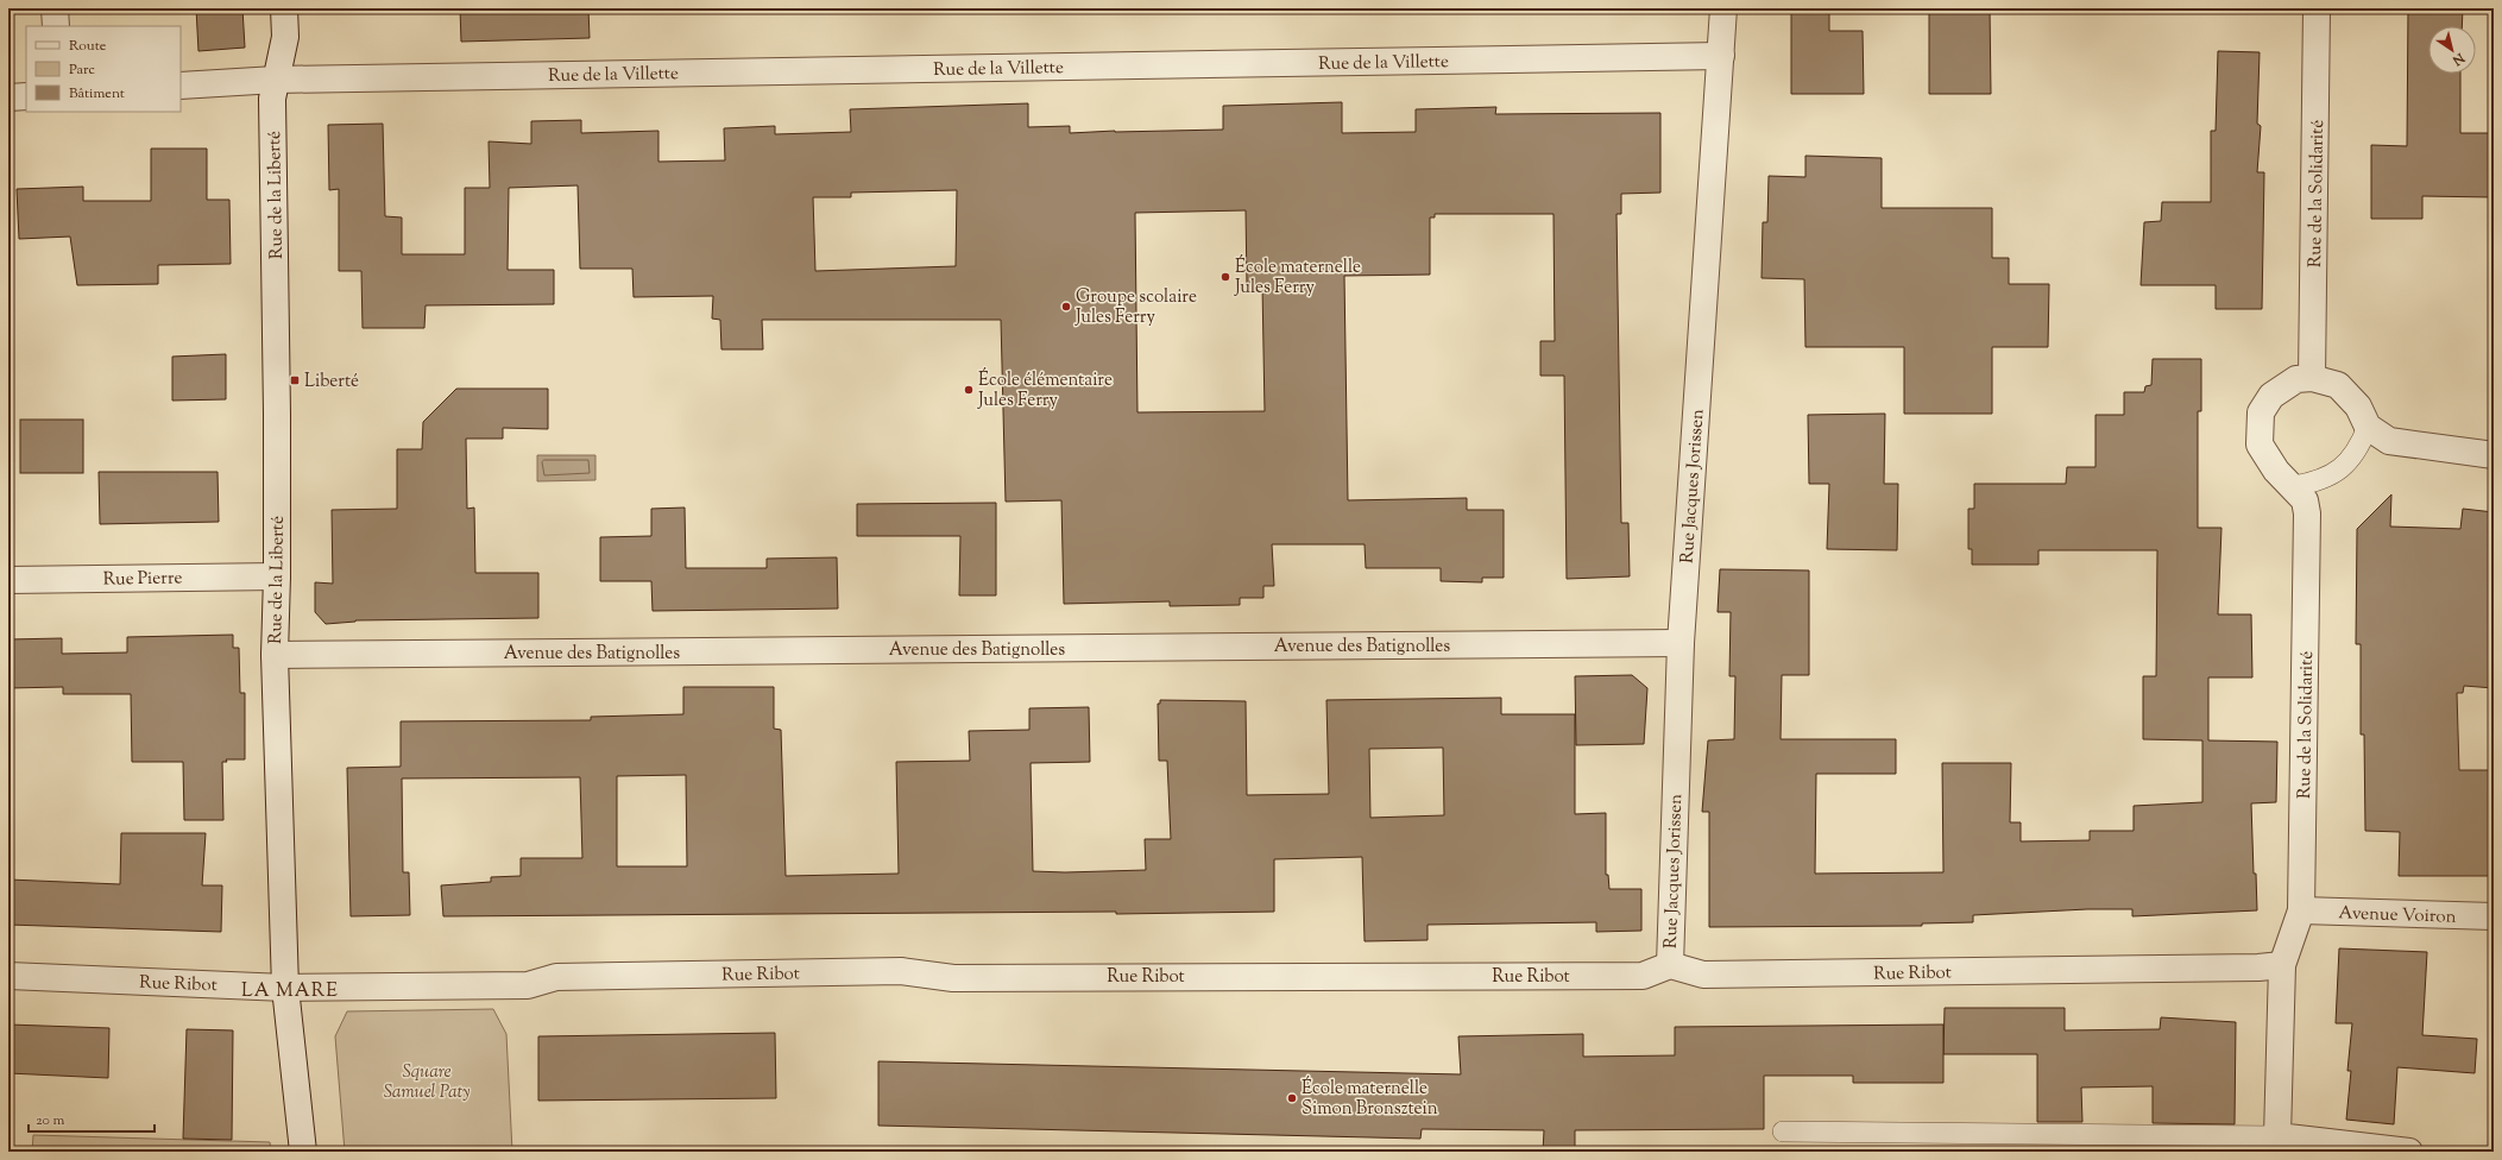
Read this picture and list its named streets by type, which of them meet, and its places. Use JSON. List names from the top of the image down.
{
  "streets": {
    "street": [
      "Rue de la Villette",
      "Rue de la Solidarité",
      "Rue de la Liberté",
      "Rue Jacques Jorissen",
      "Rue Pierre",
      "Avenue des Batignolles",
      "Avenue Voiron",
      "Rue Ribot"
    ]
  },
  "crossings": [
    ["Rue de la Villette", "Rue de la Liberté"],
    ["Rue de la Villette", "Rue Jacques Jorissen"],
    ["Rue de la Solidarité", "Avenue Voiron"],
    ["Rue de la Solidarité", "Rue Ribot"],
    ["Rue de la Liberté", "Rue Pierre"],
    ["Rue de la Liberté", "Avenue des Batignolles"],
    ["Rue de la Liberté", "Rue Ribot"],
    ["Rue Jacques Jorissen", "Avenue des Batignolles"],
    ["Rue Jacques Jorissen", "Rue Ribot"]
  ],
  "districts": ["LA MARE"],
  "parks": ["Square Samuel Paty"],
  "places": {
    "other": [
      "École maternelle Jules Ferry",
      "Groupe scolaire Jules Ferry",
      "École élémentaire Jules Ferry",
      "École maternelle Simon Bronsztein"
    ],
    "transit": ["Liberté"]
  },
  "legend": ["Route", "Parc", "Bâtiment"],
  "scale_bar": "20 m",
  "north": "bottom right"
}
